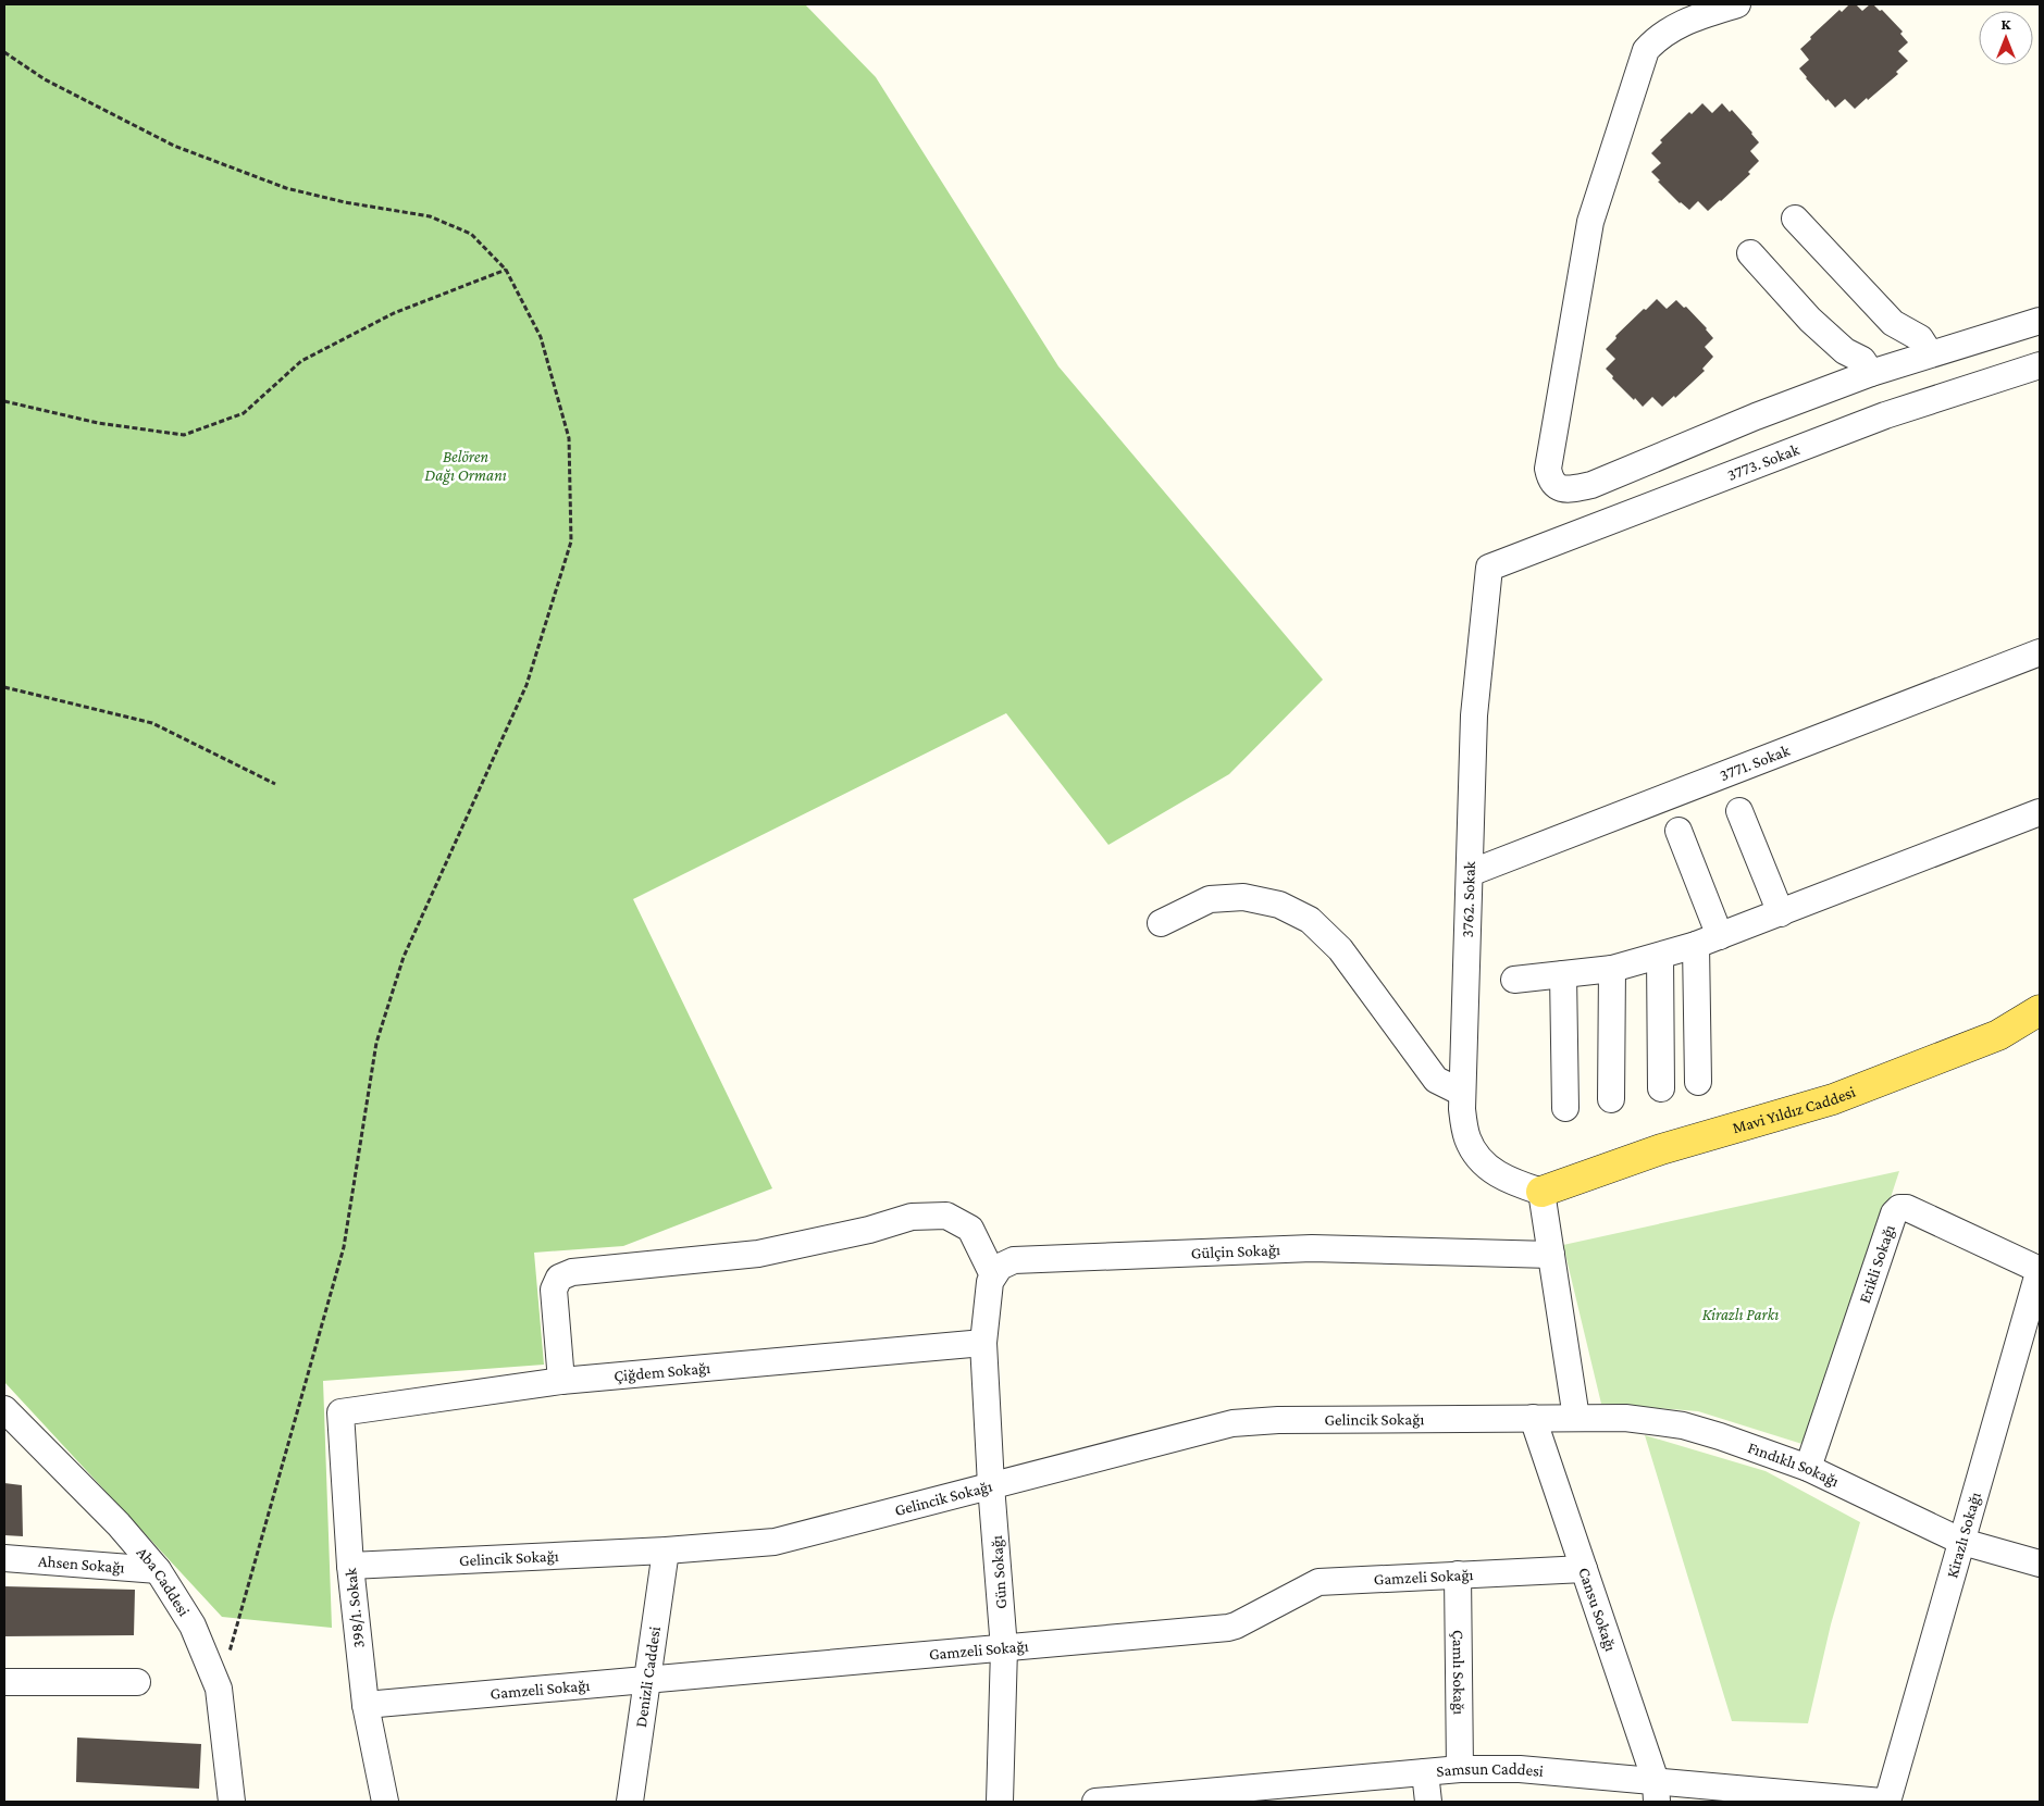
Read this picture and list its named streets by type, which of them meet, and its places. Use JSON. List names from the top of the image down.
{
  "streets": {
    "main road": ["Mavi Yıldız Caddesi"],
    "street": [
      "3773. Sokak",
      "3771. Sokak",
      "3762. Sokak",
      "Gülçin Sokağı",
      "Erikli Sokağı",
      "Çiğdem Sokağı",
      "Gelincik Sokağı",
      "Fındıklı Sokağı",
      "Kirazlı Sokağı",
      "Ahsen Sokağı",
      "Gün Sokağı",
      "Gamzeli Sokağı",
      "Aba Caddesi",
      "398/1. Sokak",
      "Cansu Sokağı",
      "Çamlı Sokağı",
      "Denizli Caddesi",
      "Samsun Caddesi"
    ]
  },
  "crossings": [
    ["3773. Sokak", "3762. Sokak"],
    ["3771. Sokak", "3762. Sokak"],
    ["3762. Sokak", "Mavi Yıldız Caddesi"],
    ["Erikli Sokağı", "Fındıklı Sokağı"],
    ["Erikli Sokağı", "Kirazlı Sokağı"],
    ["Çiğdem Sokağı", "Gün Sokağı"],
    ["Çiğdem Sokağı", "398/1. Sokak"],
    ["Gelincik Sokağı", "Fındıklı Sokağı"],
    ["Gelincik Sokağı", "Gün Sokağı"],
    ["Gelincik Sokağı", "398/1. Sokak"],
    ["Gelincik Sokağı", "Cansu Sokağı"],
    ["Gelincik Sokağı", "Denizli Caddesi"],
    ["Fındıklı Sokağı", "Kirazlı Sokağı"],
    ["Fındıklı Sokağı", "Cansu Sokağı"],
    ["Ahsen Sokağı", "Aba Caddesi"],
    ["Gün Sokağı", "Gamzeli Sokağı"],
    ["Gamzeli Sokağı", "398/1. Sokak"],
    ["Gamzeli Sokağı", "Cansu Sokağı"],
    ["Gamzeli Sokağı", "Çamlı Sokağı"],
    ["Gamzeli Sokağı", "Denizli Caddesi"],
    ["Cansu Sokağı", "Samsun Caddesi"],
    ["Çamlı Sokağı", "Samsun Caddesi"]
  ],
  "parks": ["Belören Dağı Ormanı", "Kirazlı Parkı"],
  "north": "top"
}
